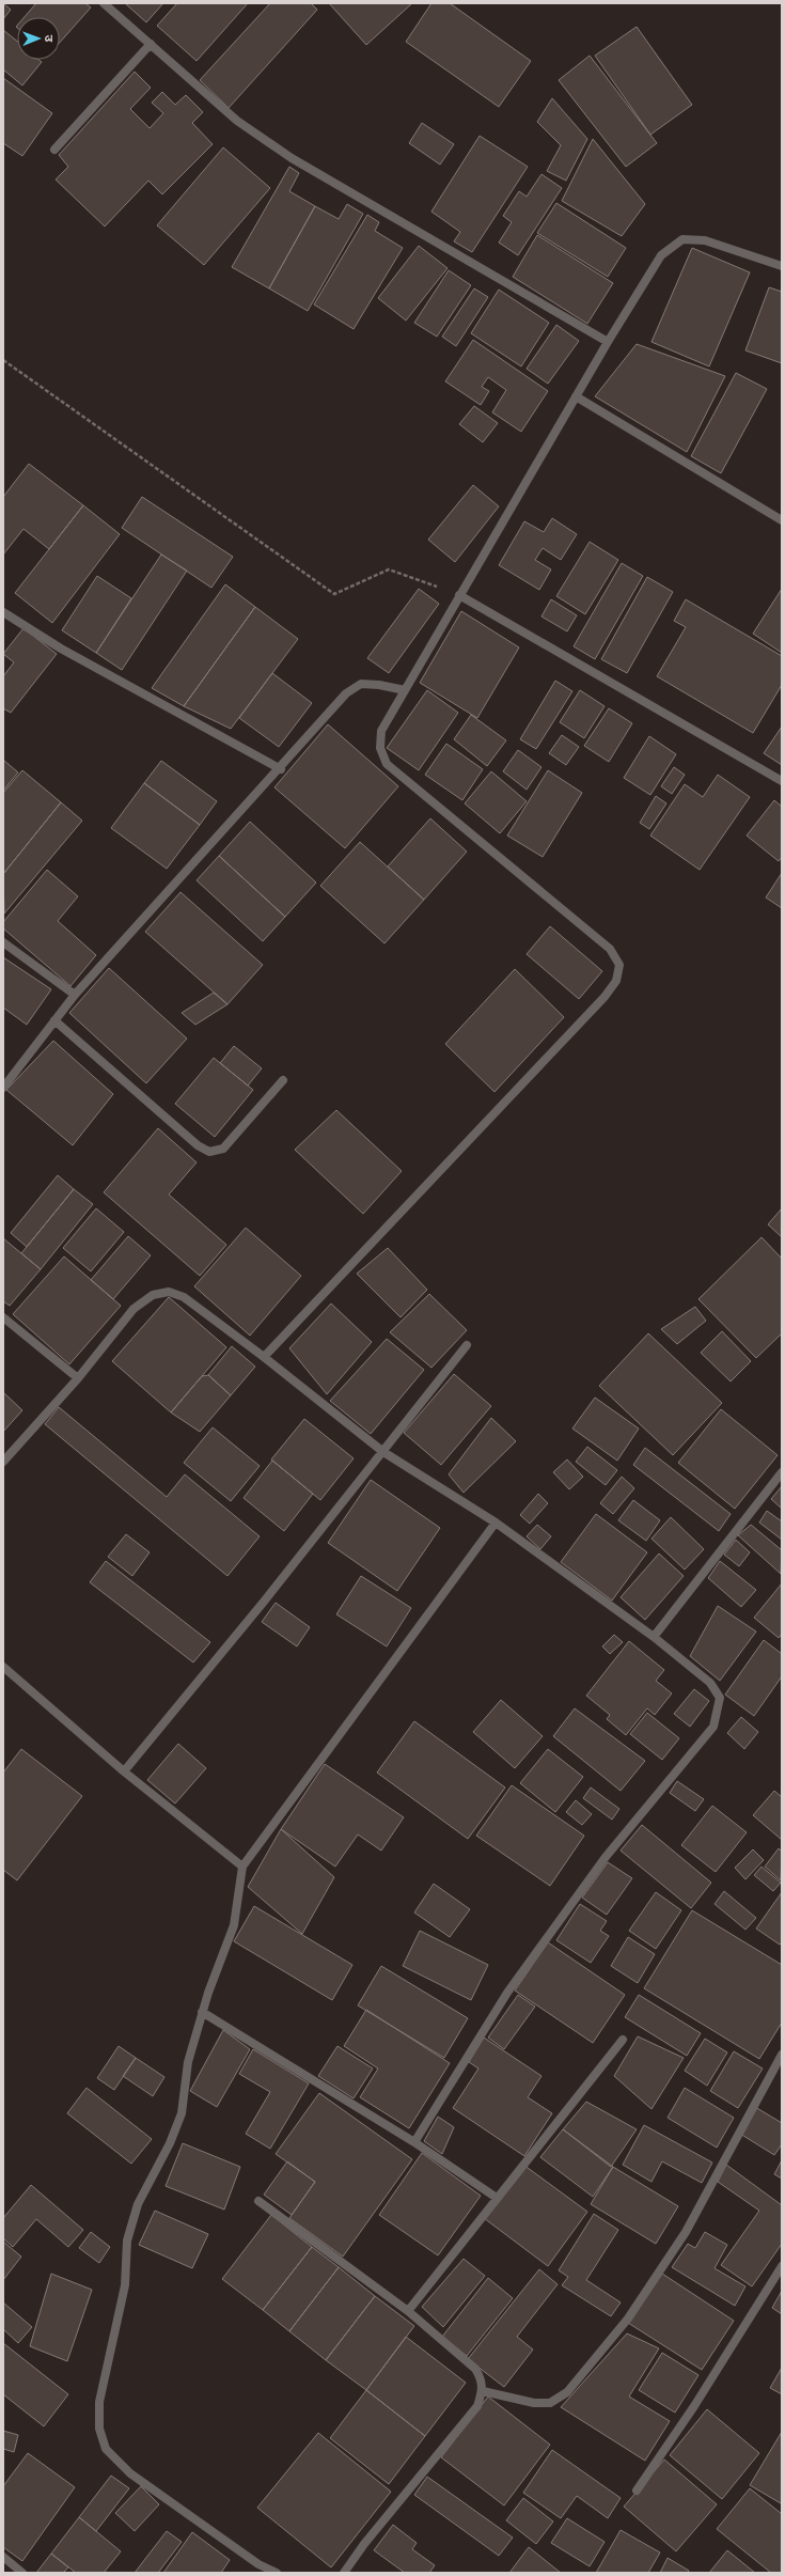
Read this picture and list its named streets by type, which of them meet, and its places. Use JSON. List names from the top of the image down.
{
  "north": "right"
}
